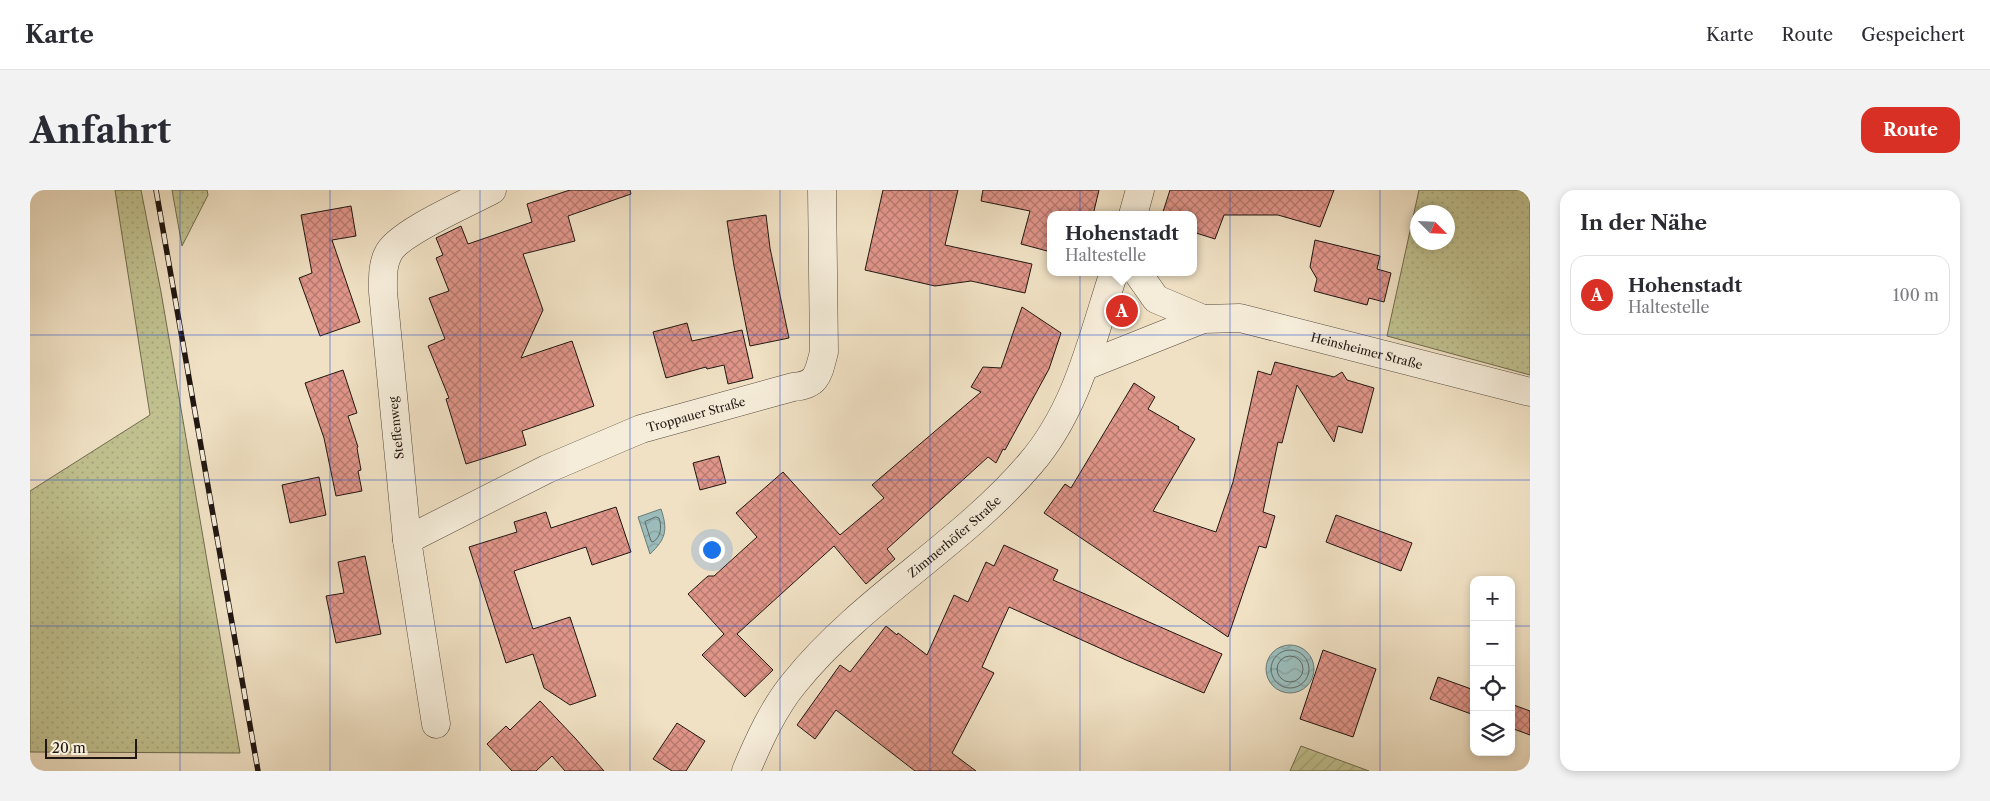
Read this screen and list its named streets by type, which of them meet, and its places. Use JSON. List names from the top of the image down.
{
  "streets": {
    "street": [
      "Heinsheimer Straße",
      "Troppauer Straße",
      "Steffenweg",
      "Zimmerhöfer Straße"
    ]
  },
  "crossings": [
    ["Heinsheimer Straße", "Zimmerhöfer Straße"],
    ["Troppauer Straße", "Steffenweg"]
  ],
  "scale_bar": "20 m",
  "north": "bottom right",
  "page": {
    "header": "Karte",
    "nav": ["Karte", "Route", "Gespeichert"],
    "buttons": "Route",
    "title": "Anfahrt",
    "heading": "In der Nähe",
    "popup": ["Hohenstadt", "Haltestelle"],
    "list": [
      {
        "mark": "A",
        "name": "Hohenstadt",
        "note": "Haltestelle",
        "value": "100 m"
      }
    ],
    "pins": "A",
    "map_buttons": ["+", "−"],
    "scale": "20 m"
  }
}
